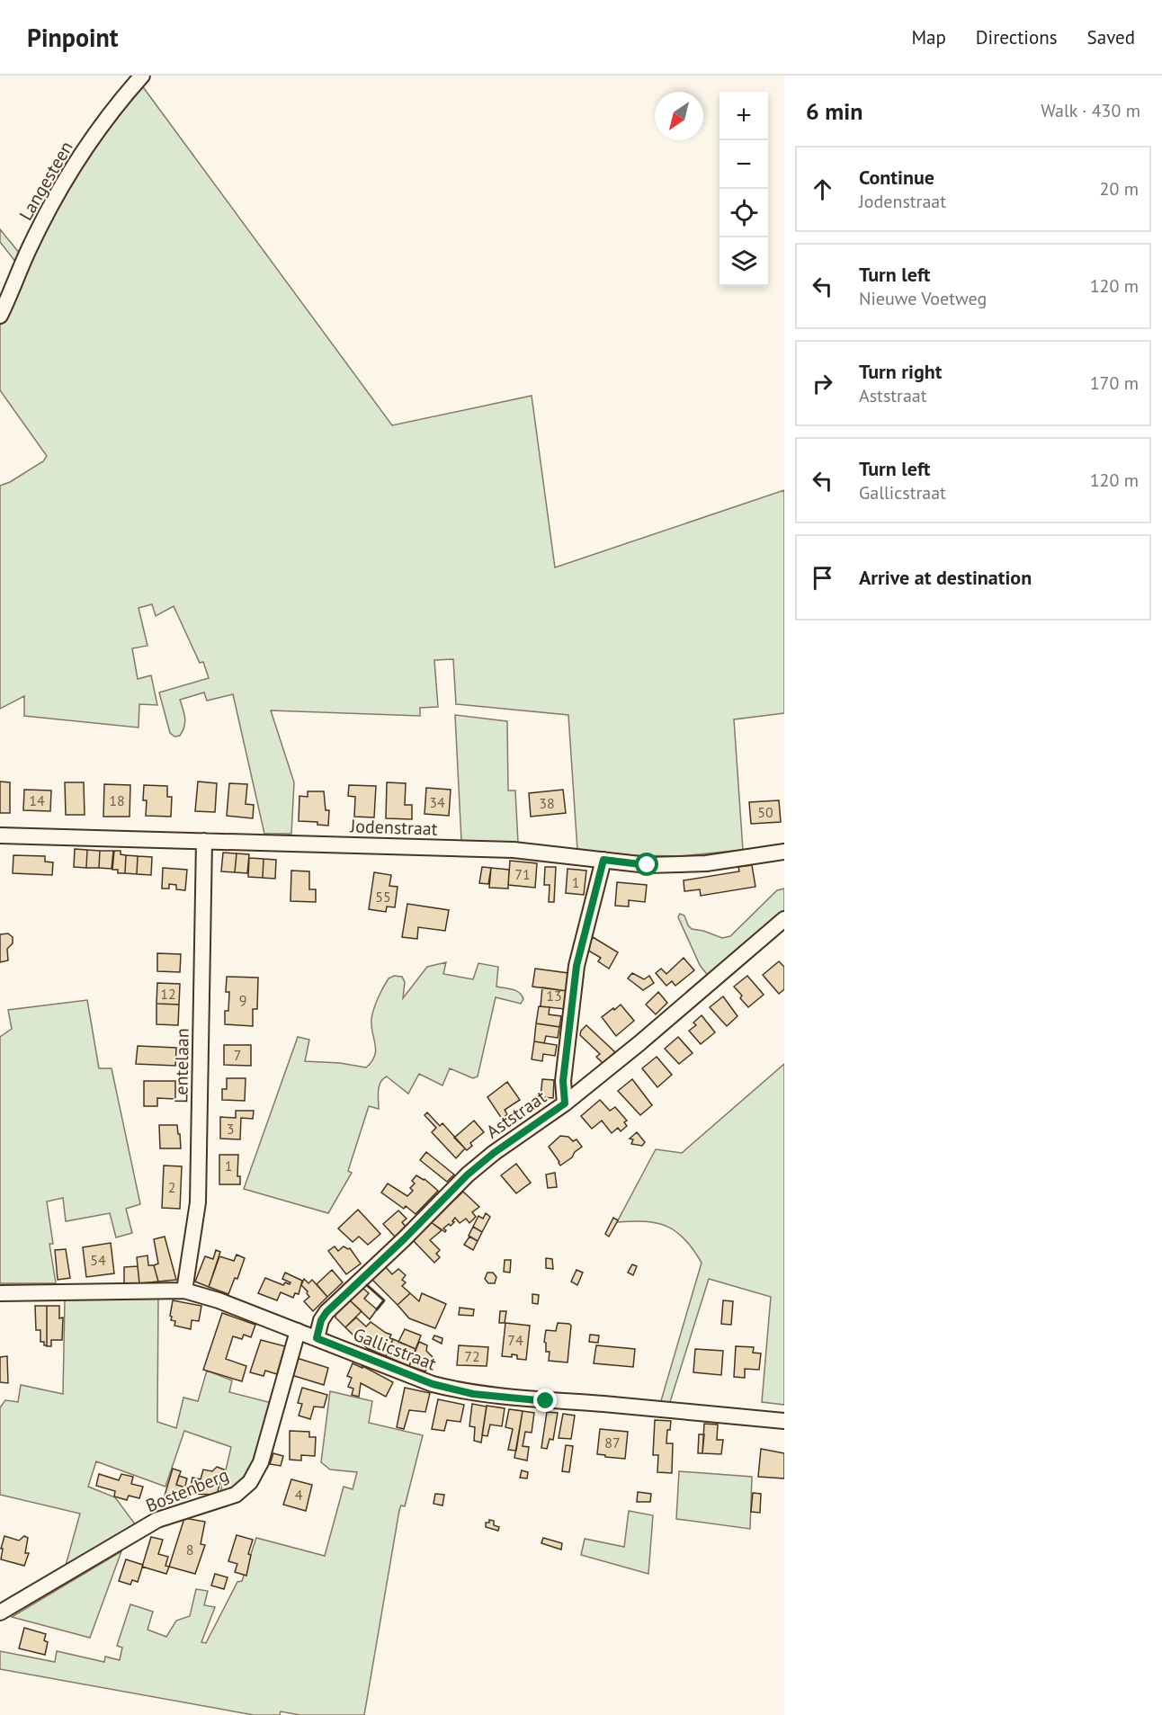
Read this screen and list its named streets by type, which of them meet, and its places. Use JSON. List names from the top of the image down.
{
  "streets": {
    "street": [
      "Langesteen",
      "Jodenstraat",
      "Lentelaan",
      "Aststraat",
      "Gallicstraat",
      "Bostenberg"
    ]
  },
  "crossings": [
    ["Jodenstraat", "Lentelaan"],
    ["Lentelaan", "Gallicstraat"],
    ["Aststraat", "Gallicstraat"],
    ["Gallicstraat", "Bostenberg"]
  ],
  "house_numbers": [
    "14",
    "18",
    "34",
    "38",
    "50",
    "71",
    "1",
    "55",
    "12",
    "13",
    "9",
    "7",
    "3",
    "1",
    "2",
    "54",
    "74",
    "72",
    "87",
    "4",
    "8"
  ],
  "north": "bottom left",
  "page": {
    "header": "Pinpoint",
    "nav": ["Map", "Directions", "Saved"],
    "heading": ["6 min", "Walk · 430 m"],
    "map_buttons": ["+", "−"],
    "list": [
      ["Continue", "Jodenstraat", "20 m"],
      ["Turn left", "Nieuwe Voetweg", "120 m"],
      ["Turn right", "Aststraat", "170 m"],
      ["Turn left", "Gallicstraat", "120 m"],
      "Arrive at destination"
    ]
  }
}
